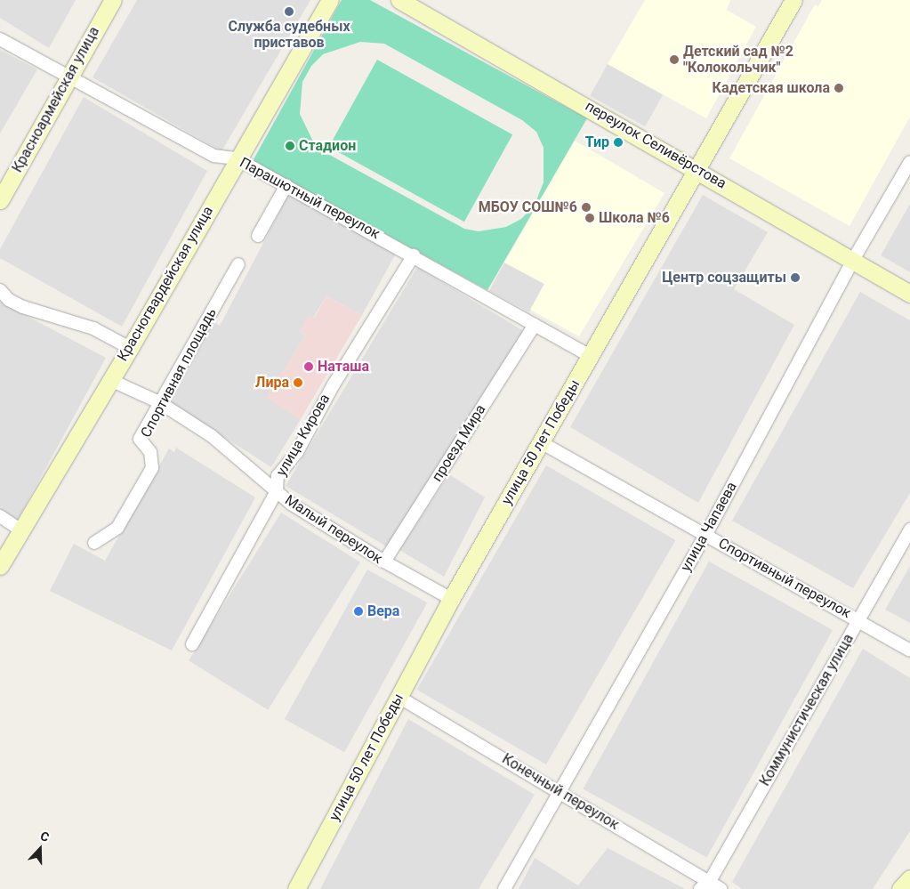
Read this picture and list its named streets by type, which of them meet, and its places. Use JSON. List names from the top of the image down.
{
  "streets": {
    "street": [
      "Красноармейская улица",
      "переулок Селивёрстова",
      "Парашютный переулок",
      "Красногвардейская улица",
      "Спортивная площадь",
      "улица Кирова",
      "улица 50 лет Победы",
      "проезд Мира",
      "улица Чапаева",
      "Малый переулок",
      "Спортивный переулок",
      "Коммунистическая улица",
      "Конечный переулок"
    ]
  },
  "crossings": [
    ["Красноармейская улица", "Парашютный переулок"],
    ["переулок Селивёрстова", "улица 50 лет Победы"],
    ["переулок Селивёрстова", "улица Чапаева"],
    ["Парашютный переулок", "Красногвардейская улица"],
    ["Парашютный переулок", "улица Кирова"],
    ["Парашютный переулок", "улица 50 лет Победы"],
    ["Парашютный переулок", "проезд Мира"],
    ["Красногвардейская улица", "Малый переулок"],
    ["Спортивная площадь", "Малый переулок"],
    ["улица Кирова", "Малый переулок"],
    ["улица 50 лет Победы", "Малый переулок"],
    ["улица 50 лет Победы", "Спортивный переулок"],
    ["улица 50 лет Победы", "Конечный переулок"],
    ["проезд Мира", "Малый переулок"],
    ["улица Чапаева", "Спортивный переулок"],
    ["улица Чапаева", "Конечный переулок"],
    ["Спортивный переулок", "Коммунистическая улица"],
    ["Коммунистическая улица", "Конечный переулок"]
  ],
  "places": [
    "Служба судебных приставов",
    "Детский сад №2 \"Колокольчик\"",
    "Кадетская школа",
    "Тир",
    "Стадион",
    "МБОУ СОШ№6",
    "Школа №6",
    "Центр соцзащиты",
    "Наташа",
    "Лира",
    "Вера"
  ],
  "north": "top"
}
